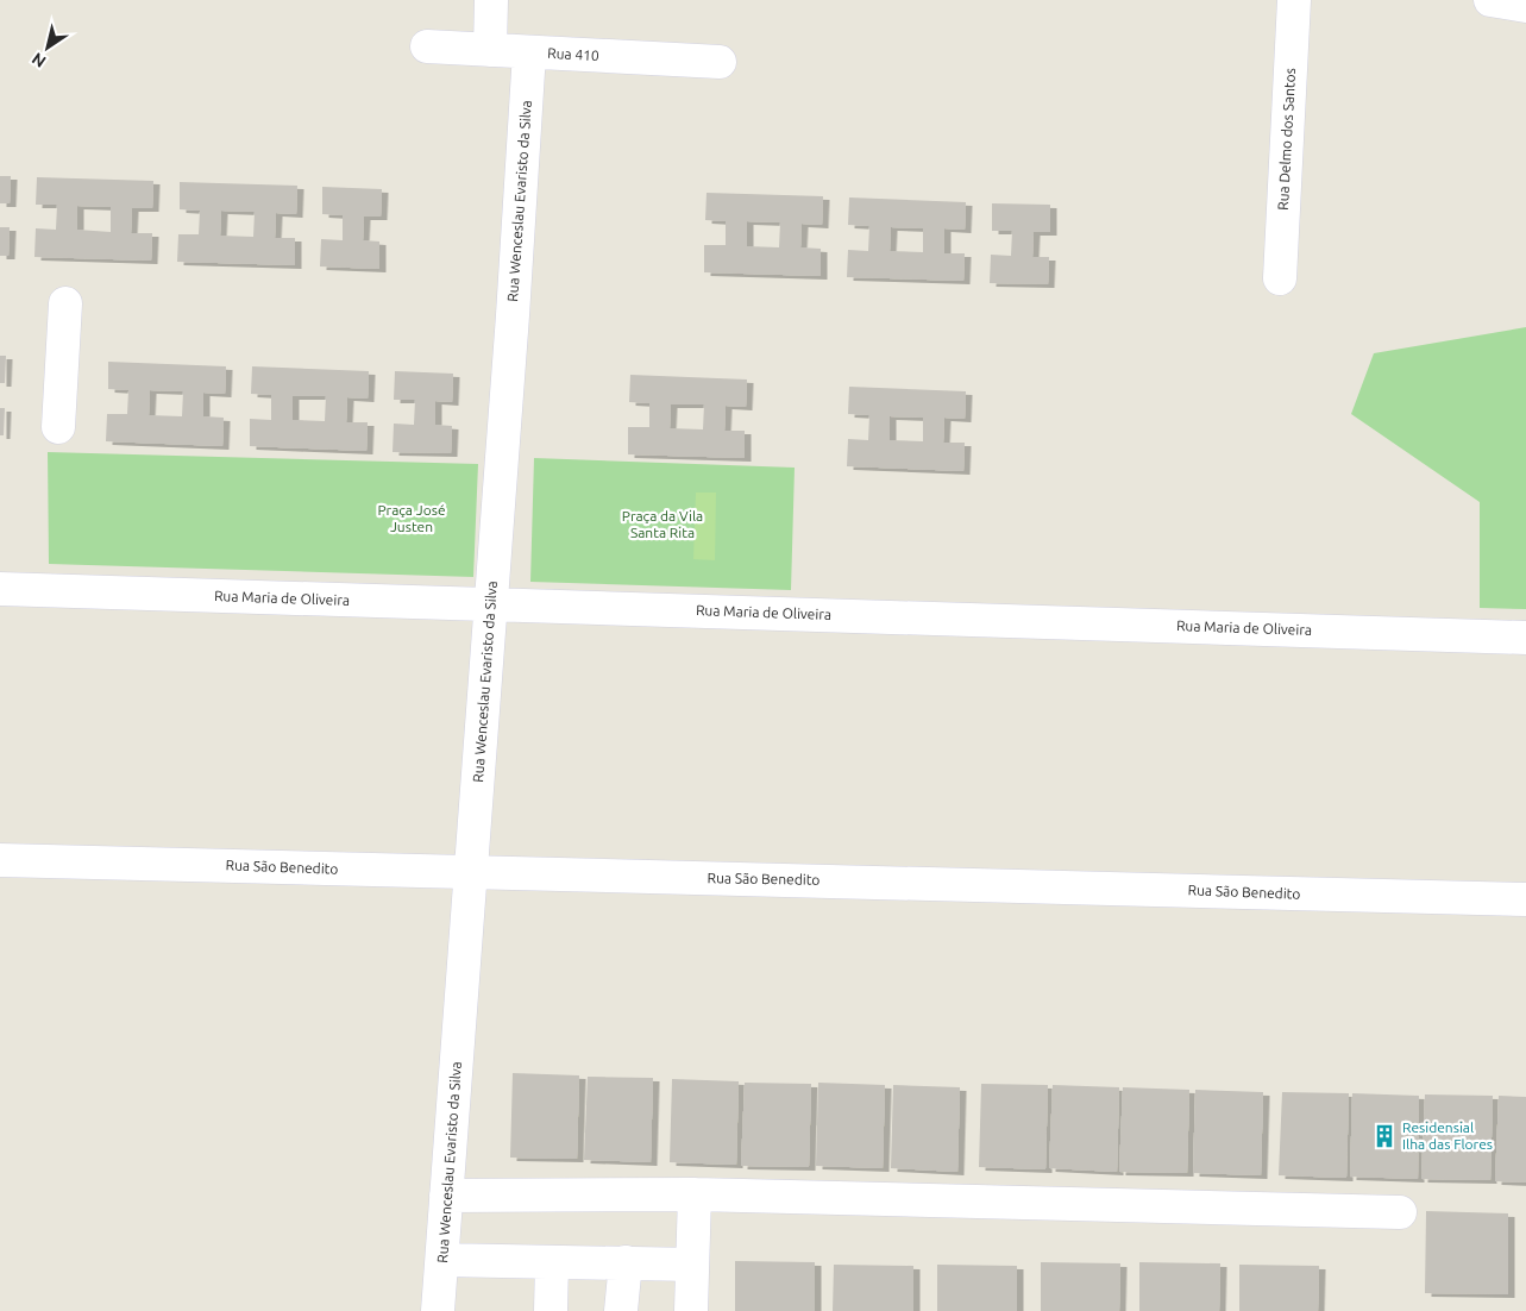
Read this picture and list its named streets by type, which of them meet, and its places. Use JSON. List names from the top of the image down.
{
  "streets": {
    "street": [
      "Rua 410",
      "Rua Delmo dos Santos",
      "Rua Wenceslau Evaristo da Silva",
      "Rua Maria de Oliveira",
      "Rua São Benedito"
    ]
  },
  "crossings": [
    ["Rua 410", "Rua Wenceslau Evaristo da Silva"],
    ["Rua Wenceslau Evaristo da Silva", "Rua Maria de Oliveira"],
    ["Rua Wenceslau Evaristo da Silva", "Rua São Benedito"]
  ],
  "parks": ["Praça José Justen", "Praça da Vila Santa Rita"],
  "places": {
    "building": ["Residensial Ilha das Flores"]
  },
  "north": "bottom left"
}
